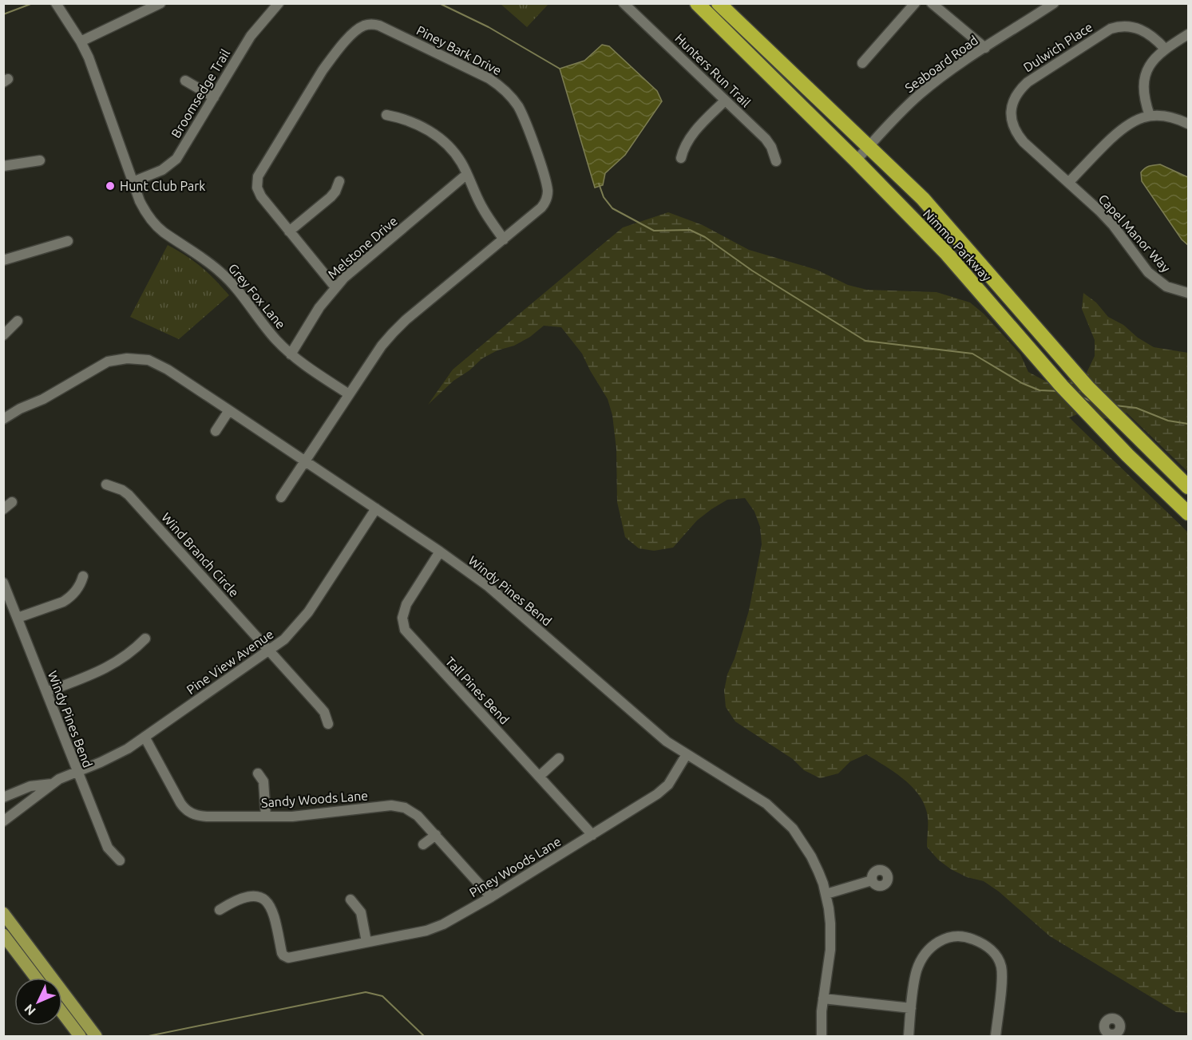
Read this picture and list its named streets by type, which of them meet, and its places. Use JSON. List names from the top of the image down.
{
  "streets": {
    "highway": ["Nimmo Parkway"],
    "street": [
      "Dulwich Place",
      "Piney Bark Drive",
      "Seaboard Road",
      "Hunters Run Trail",
      "Broomsedge Trail",
      "Capel Manor Way",
      "Melstone Drive",
      "Grey Fox Lane",
      "Wind Branch Circle",
      "Windy Pines Bend",
      "Pine View Avenue",
      "Tall Pines Bend",
      "Sandy Woods Lane",
      "Piney Woods Lane"
    ]
  },
  "crossings": [
    ["Dulwich Place", "Capel Manor Way"],
    ["Piney Bark Drive", "Melstone Drive"],
    ["Piney Bark Drive", "Grey Fox Lane"],
    ["Piney Bark Drive", "Windy Pines Bend"],
    ["Seaboard Road", "Nimmo Parkway"],
    ["Broomsedge Trail", "Grey Fox Lane"],
    ["Melstone Drive", "Grey Fox Lane"],
    ["Wind Branch Circle", "Pine View Avenue"],
    ["Windy Pines Bend", "Pine View Avenue"],
    ["Windy Pines Bend", "Tall Pines Bend"],
    ["Windy Pines Bend", "Piney Woods Lane"],
    ["Pine View Avenue", "Sandy Woods Lane"],
    ["Tall Pines Bend", "Piney Woods Lane"],
    ["Sandy Woods Lane", "Piney Woods Lane"]
  ],
  "places": ["Hunt Club Park"],
  "north": "bottom left"
}
